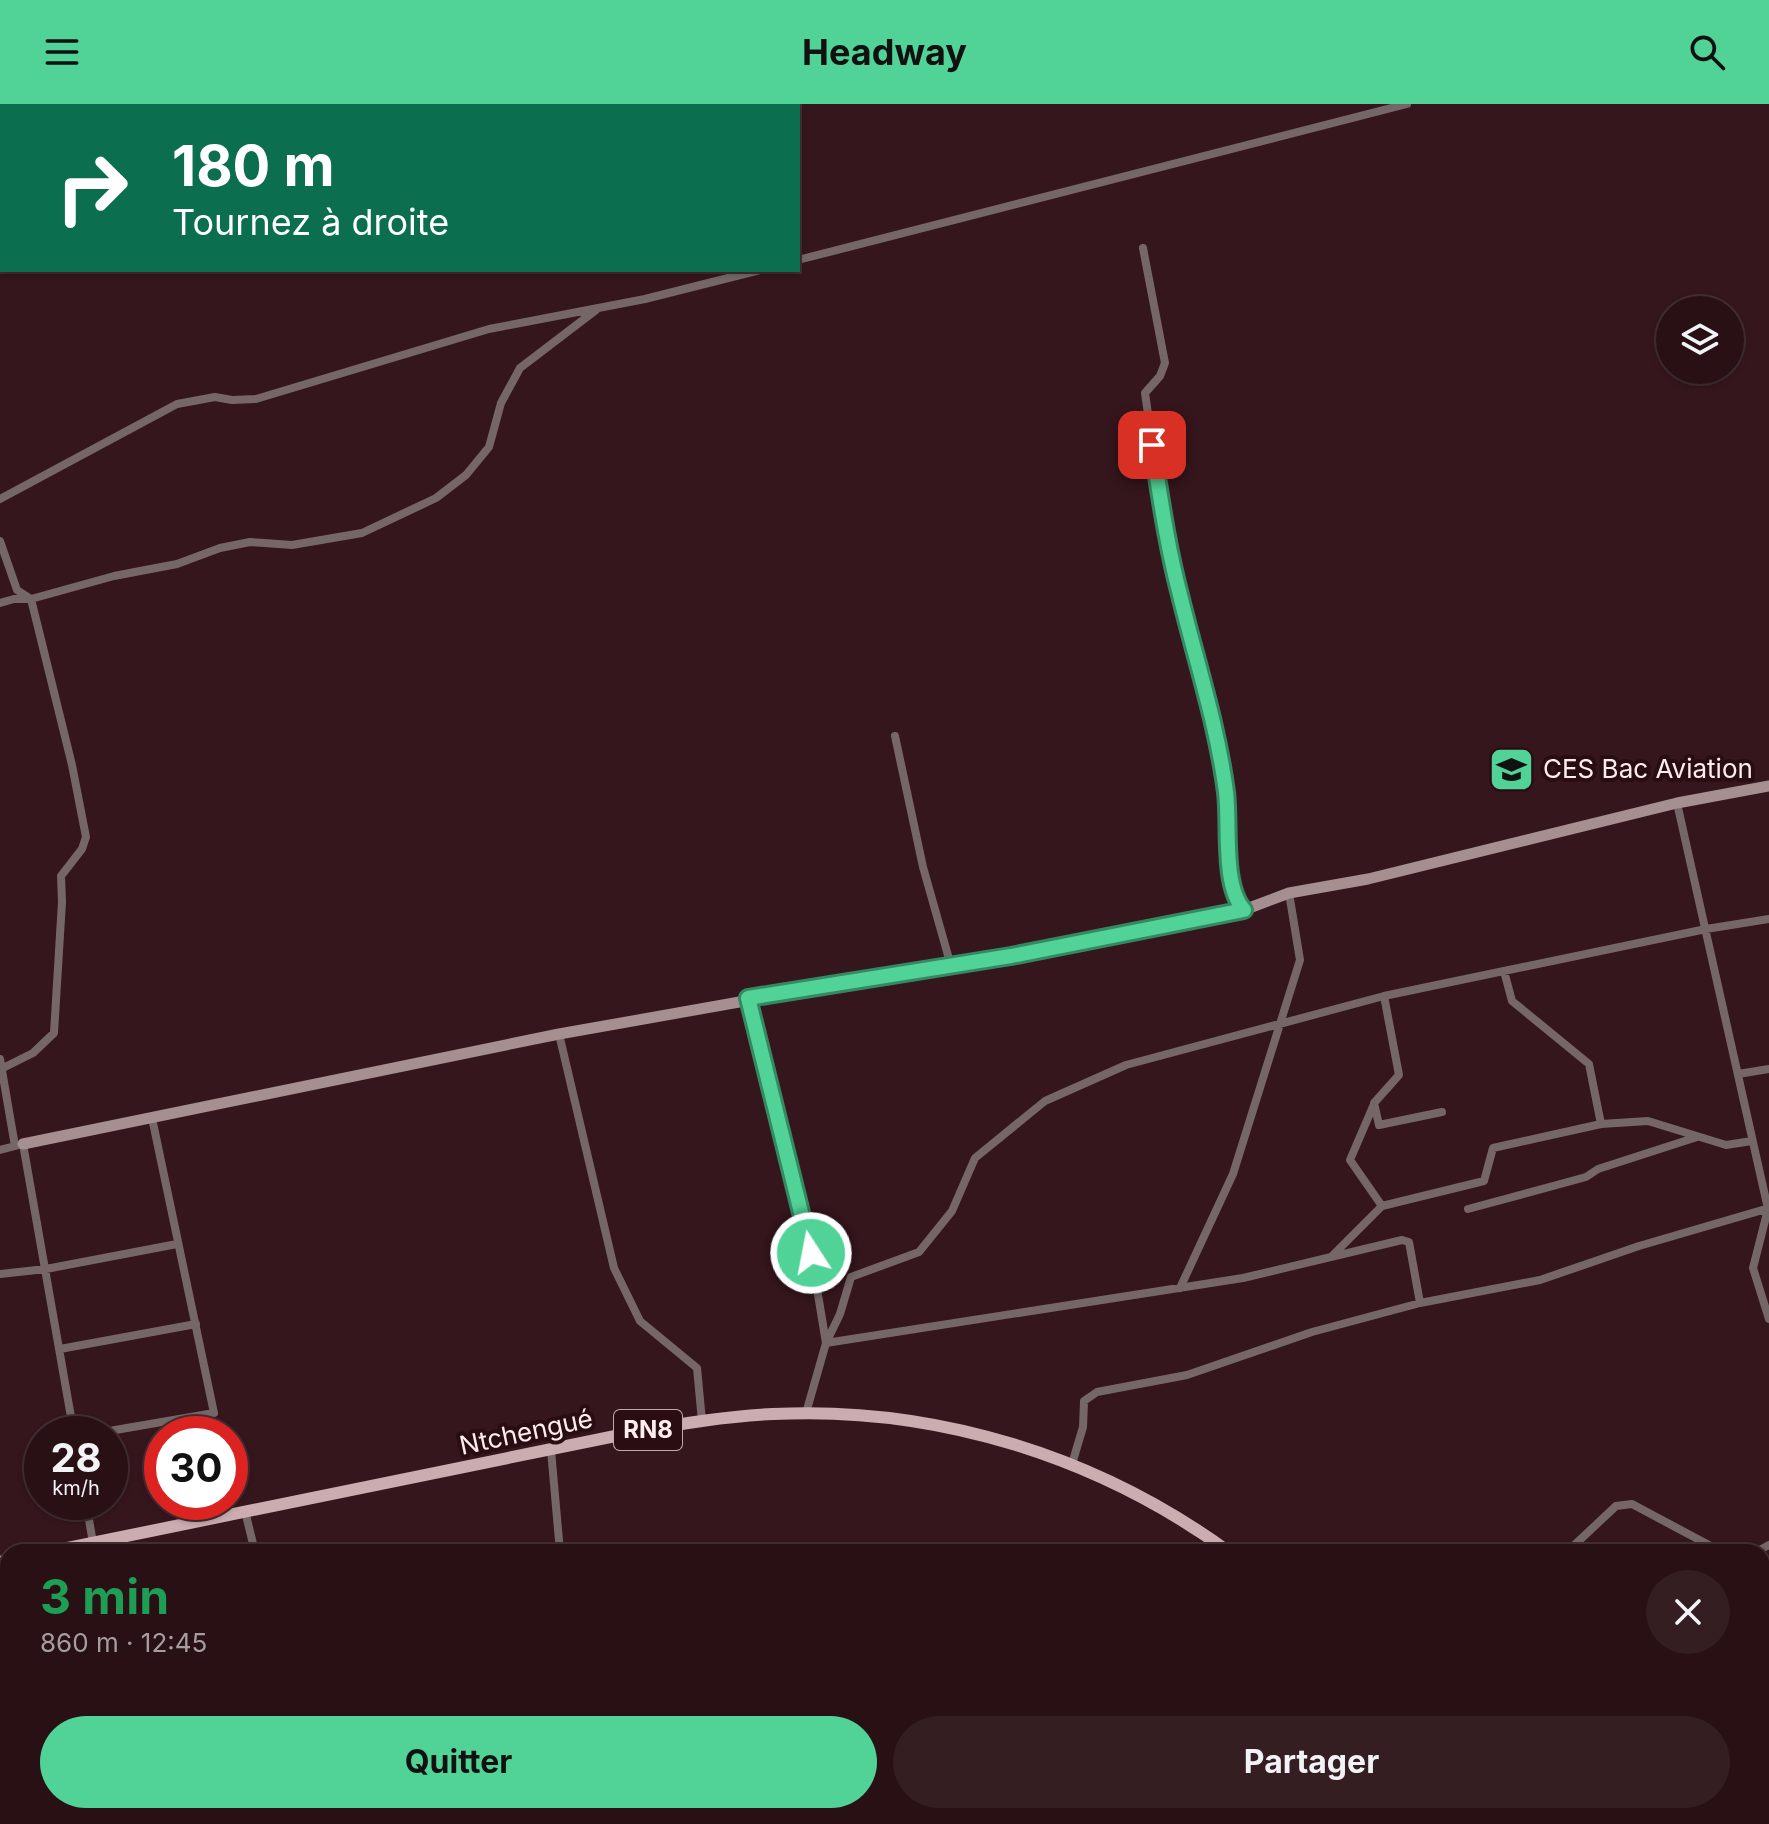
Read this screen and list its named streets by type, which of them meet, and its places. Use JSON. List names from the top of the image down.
{
  "streets": {
    "main road": ["RN8", "Ntchengué"]
  },
  "places": {
    "school or university": ["CES Bac Aviation"]
  },
  "page": {
    "header": "Headway",
    "turn": ["180 m", "Tournez à droite"],
    "speed": "28 km/h",
    "limit": "30",
    "heading": ["3 min", "860 m · 12:45"],
    "buttons": ["Quitter", "Partager"]
  }
}
